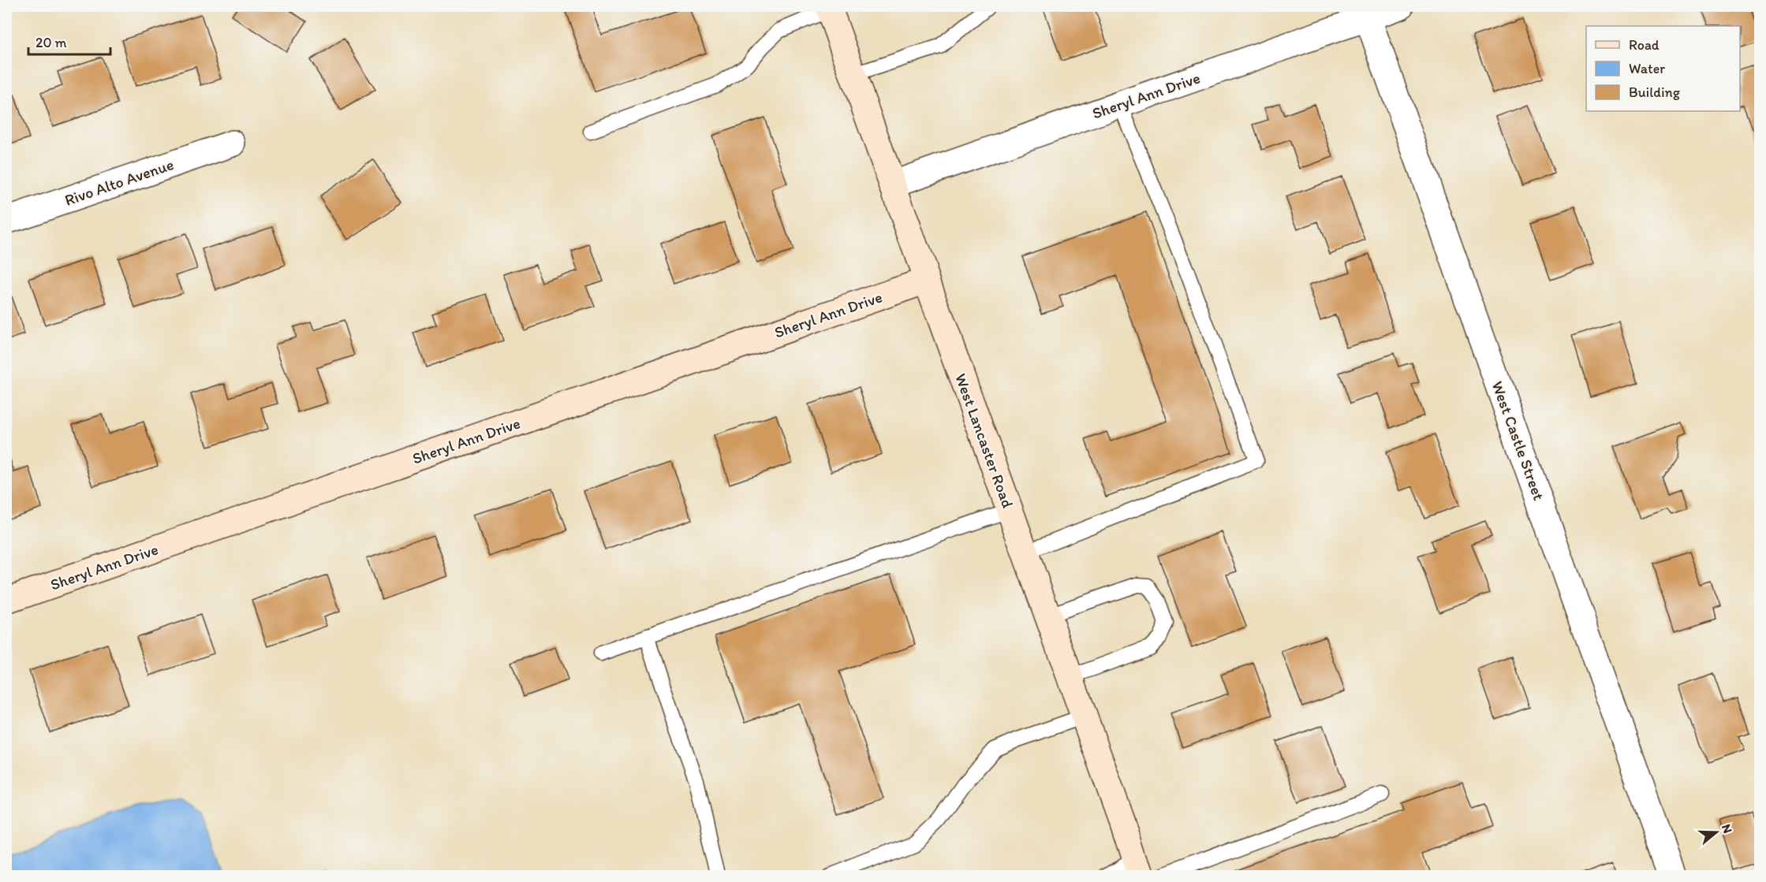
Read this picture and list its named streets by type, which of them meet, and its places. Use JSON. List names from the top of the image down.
{
  "streets": {
    "street": [
      "Sheryl Ann Drive",
      "Rivo Alto Avenue",
      "West Lancaster Road",
      "West Castle Street"
    ]
  },
  "crossings": [
    ["Sheryl Ann Drive", "West Lancaster Road"],
    ["Sheryl Ann Drive", "West Castle Street"]
  ],
  "legend": ["Road", "Water", "Building"],
  "scale_bar": "20 m",
  "north": "right"
}
